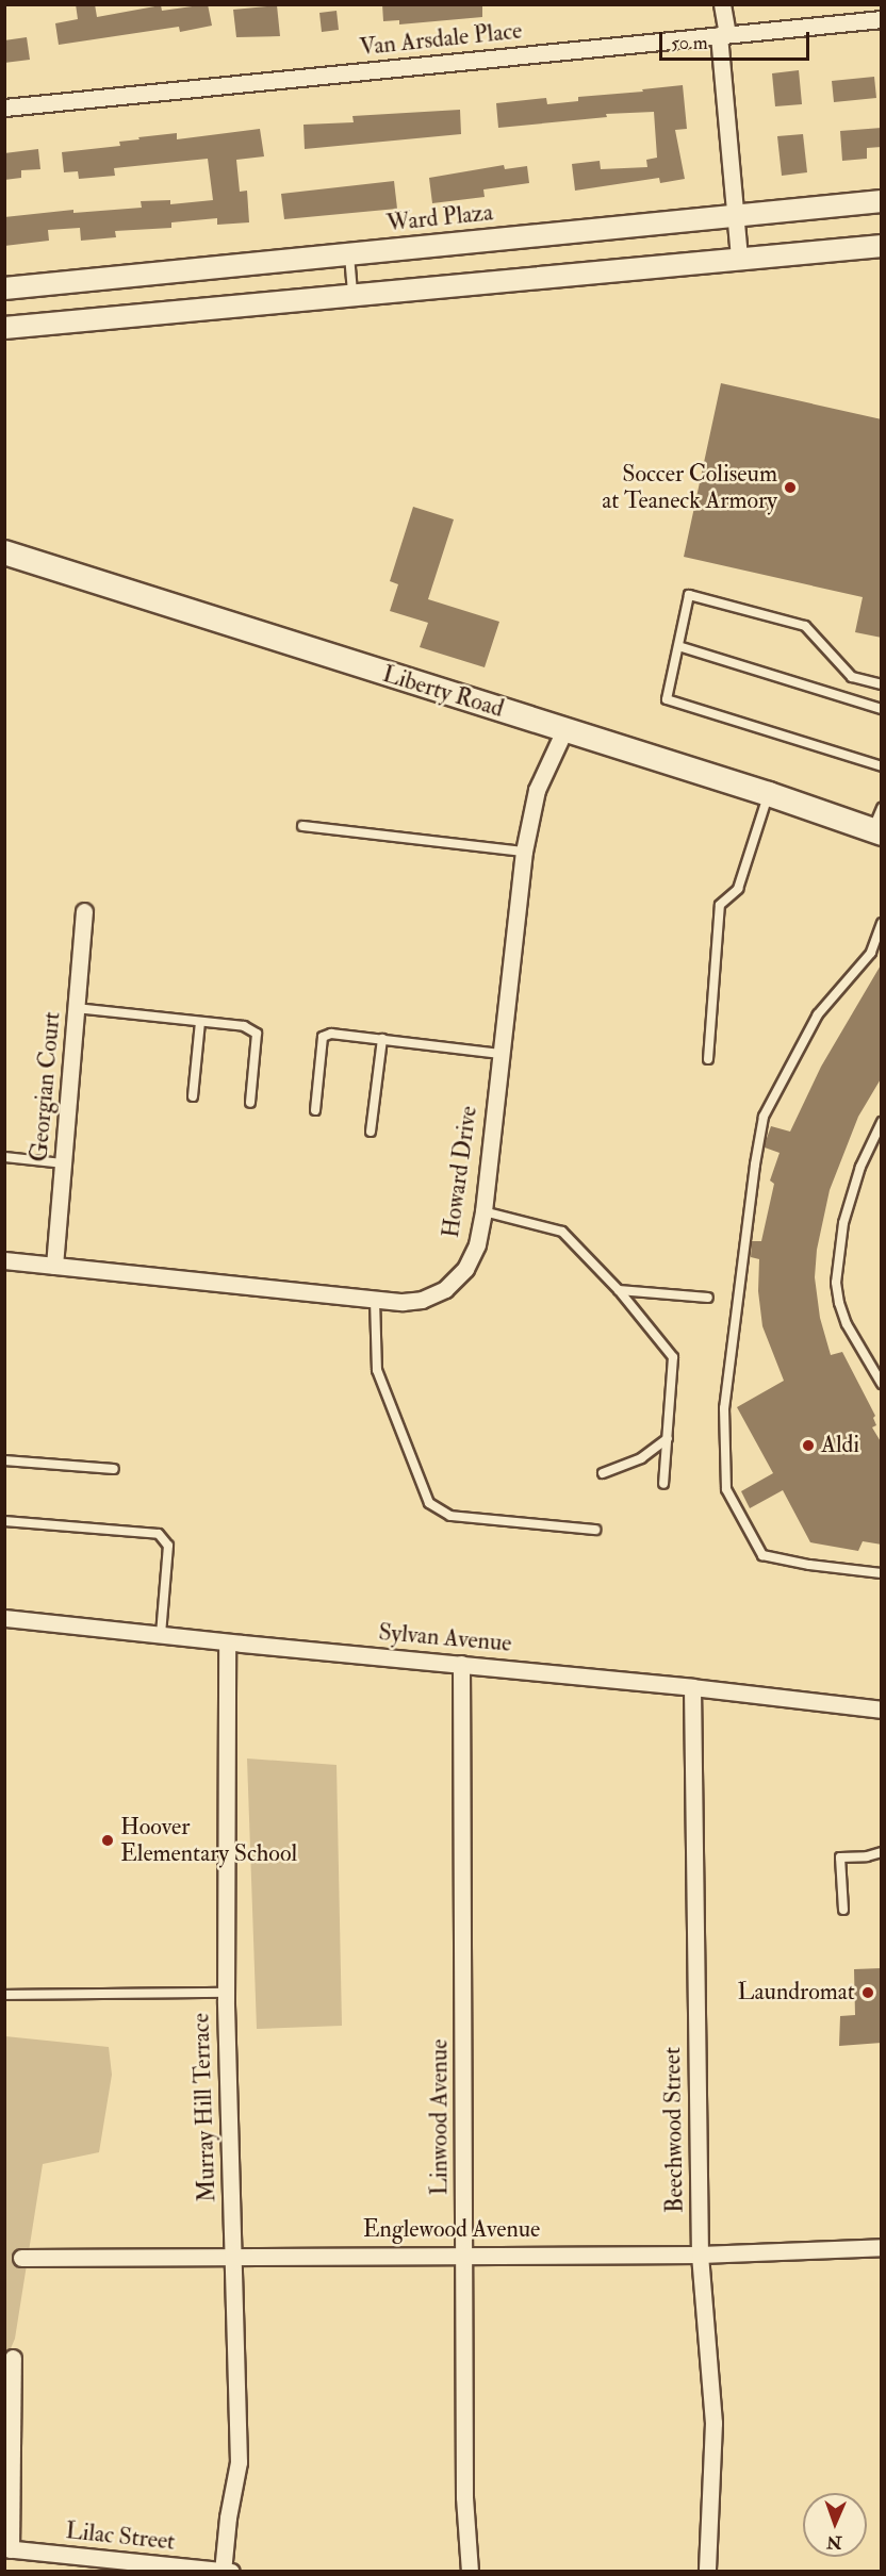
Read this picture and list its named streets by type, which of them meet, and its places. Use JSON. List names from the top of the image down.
{
  "streets": {
    "main road": ["Liberty Road"],
    "street": [
      "Van Arsdale Place",
      "Ward Plaza",
      "Georgian Court",
      "Howard Drive",
      "Sylvan Avenue",
      "Murray Hill Terrace",
      "Linwood Avenue",
      "Beechwood Street",
      "Englewood Avenue",
      "Lilac Street"
    ]
  },
  "crossings": [
    ["Liberty Road", "Howard Drive"],
    ["Georgian Court", "Howard Drive"],
    ["Sylvan Avenue", "Murray Hill Terrace"],
    ["Sylvan Avenue", "Linwood Avenue"],
    ["Sylvan Avenue", "Beechwood Street"],
    ["Murray Hill Terrace", "Englewood Avenue"],
    ["Murray Hill Terrace", "Lilac Street"],
    ["Linwood Avenue", "Englewood Avenue"],
    ["Beechwood Street", "Englewood Avenue"]
  ],
  "places": [
    "Soccer Coliseum at Teaneck Armory",
    "Aldi",
    "Hoover Elementary School",
    "Laundromat"
  ],
  "scale_bar": "50 m",
  "north": "bottom"
}
